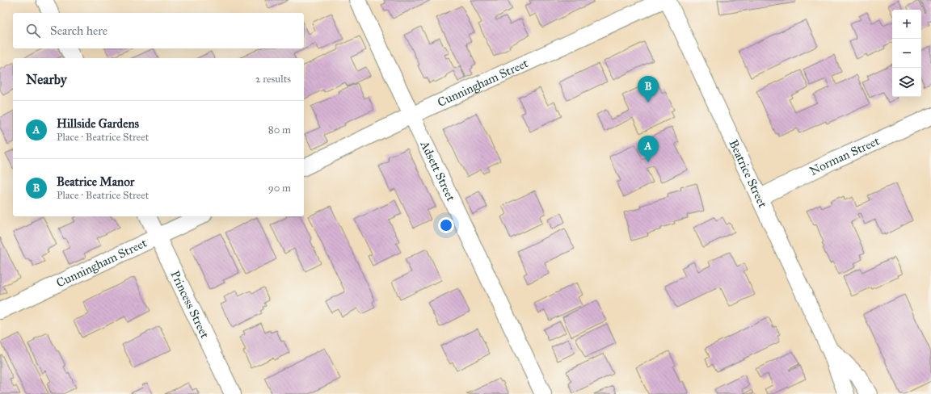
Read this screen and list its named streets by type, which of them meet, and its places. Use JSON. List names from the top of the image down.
{
  "streets": {
    "street": [
      "Cunningham Street",
      "Norman Street",
      "Adsett Street",
      "Beatrice Street",
      "Princess Street"
    ]
  },
  "crossings": [
    ["Cunningham Street", "Adsett Street"],
    ["Cunningham Street", "Princess Street"],
    ["Norman Street", "Beatrice Street"]
  ],
  "page": {
    "map_buttons": ["+", "−"],
    "search": "Search here",
    "heading": ["Nearby", "2 results"],
    "pins": ["B", "A"],
    "list": [
      {
        "mark": "A",
        "name": "Hillside Gardens",
        "note": "Place · Beatrice Street",
        "value": "80 m"
      },
      {
        "mark": "B",
        "name": "Beatrice Manor",
        "note": "Place · Beatrice Street",
        "value": "90 m"
      }
    ]
  }
}
